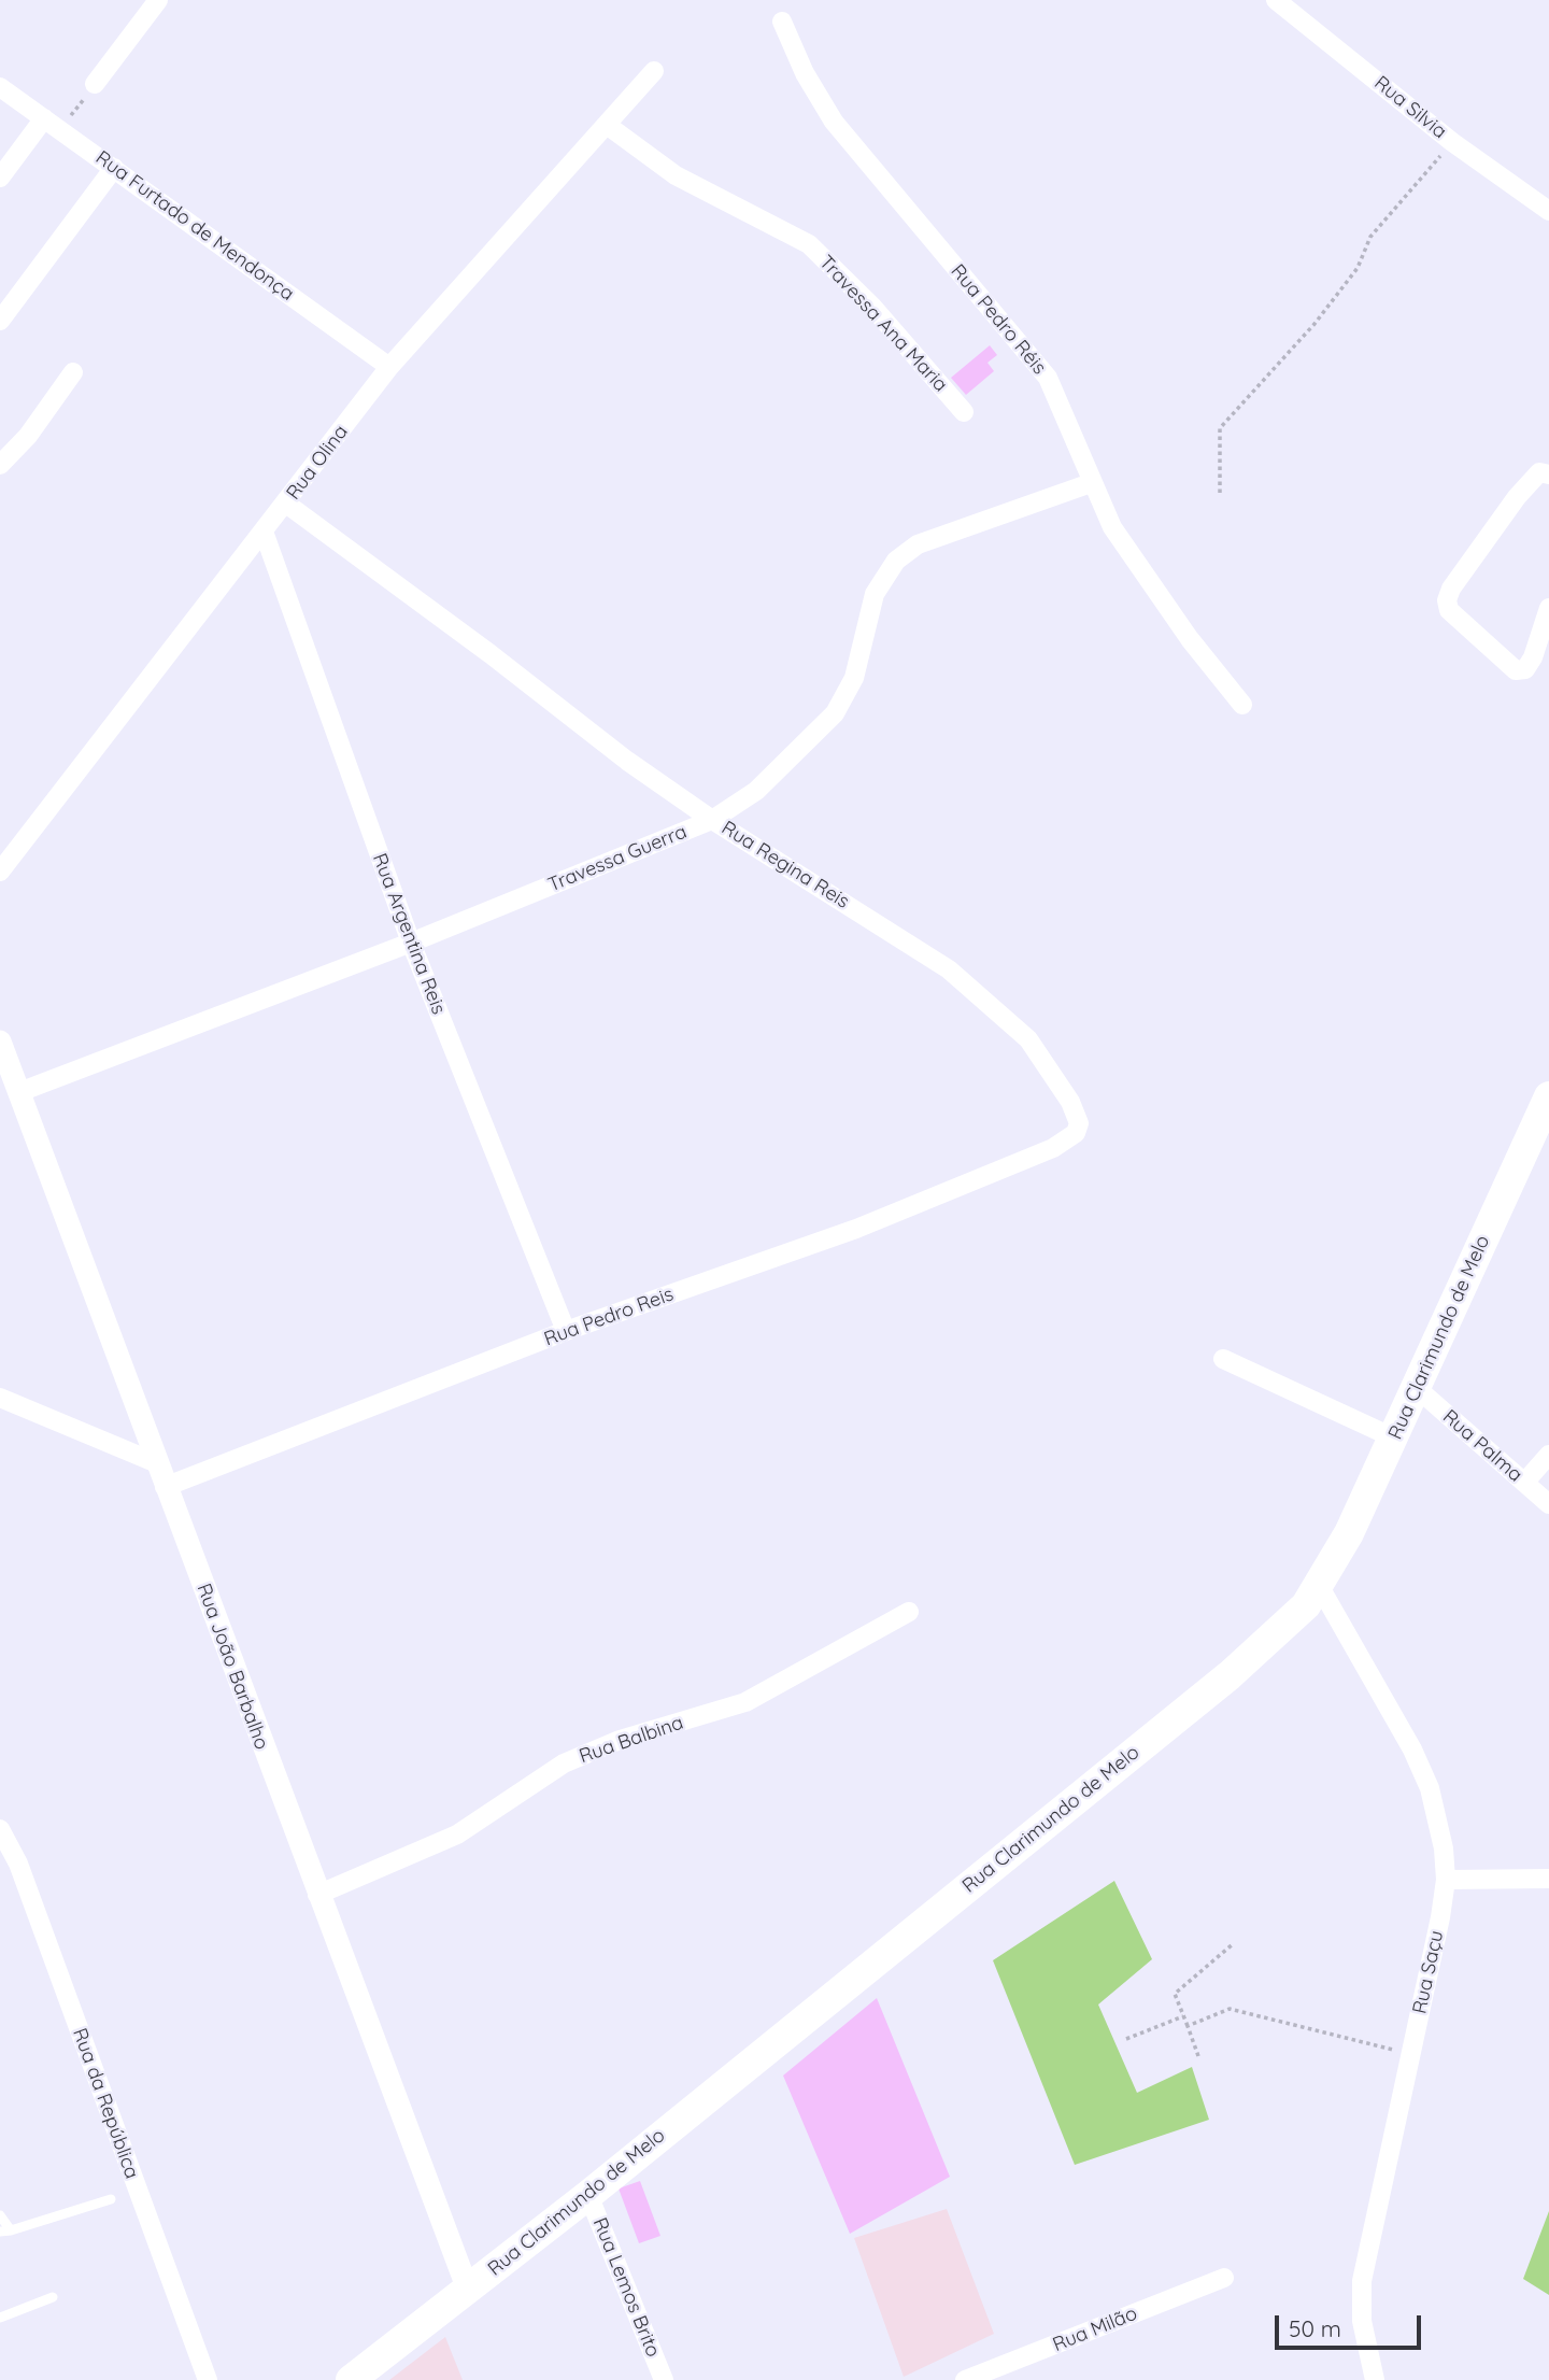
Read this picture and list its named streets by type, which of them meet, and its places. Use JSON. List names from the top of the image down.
{
  "streets": {
    "main road": ["Rua Clarimundo de Melo"],
    "street": [
      "Rua Silvia",
      "Rua Furtado de Mendonça",
      "Rua Pedro Réis",
      "Travessa Ana Maria",
      "Rua Olina",
      "Travessa Guerra",
      "Rua Regina Reis",
      "Rua Argentina Reis",
      "Rua Pedro Reis",
      "Rua Palma",
      "Rua João Barbalho",
      "Rua Balbina",
      "Rua Saçu",
      "Rua da República",
      "Rua Lemos Brito",
      "Rua Milão"
    ]
  },
  "crossings": [
    ["Rua Furtado de Mendonça", "Rua Olina"],
    ["Rua Pedro Réis", "Travessa Guerra"],
    ["Travessa Ana Maria", "Rua Olina"],
    ["Rua Olina", "Rua Regina Reis"],
    ["Rua Olina", "Rua Argentina Reis"],
    ["Travessa Guerra", "Rua Regina Reis"],
    ["Travessa Guerra", "Rua Argentina Reis"],
    ["Travessa Guerra", "Rua João Barbalho"],
    ["Rua Regina Reis", "Rua Pedro Reis"],
    ["Rua Argentina Reis", "Rua Pedro Reis"],
    ["Rua Pedro Reis", "Rua João Barbalho"],
    ["Rua Clarimundo de Melo", "Rua Palma"],
    ["Rua Clarimundo de Melo", "Rua João Barbalho"],
    ["Rua Clarimundo de Melo", "Rua Saçu"],
    ["Rua Clarimundo de Melo", "Rua Lemos Brito"],
    ["Rua João Barbalho", "Rua Balbina"]
  ],
  "scale_bar": "50 m"
}
